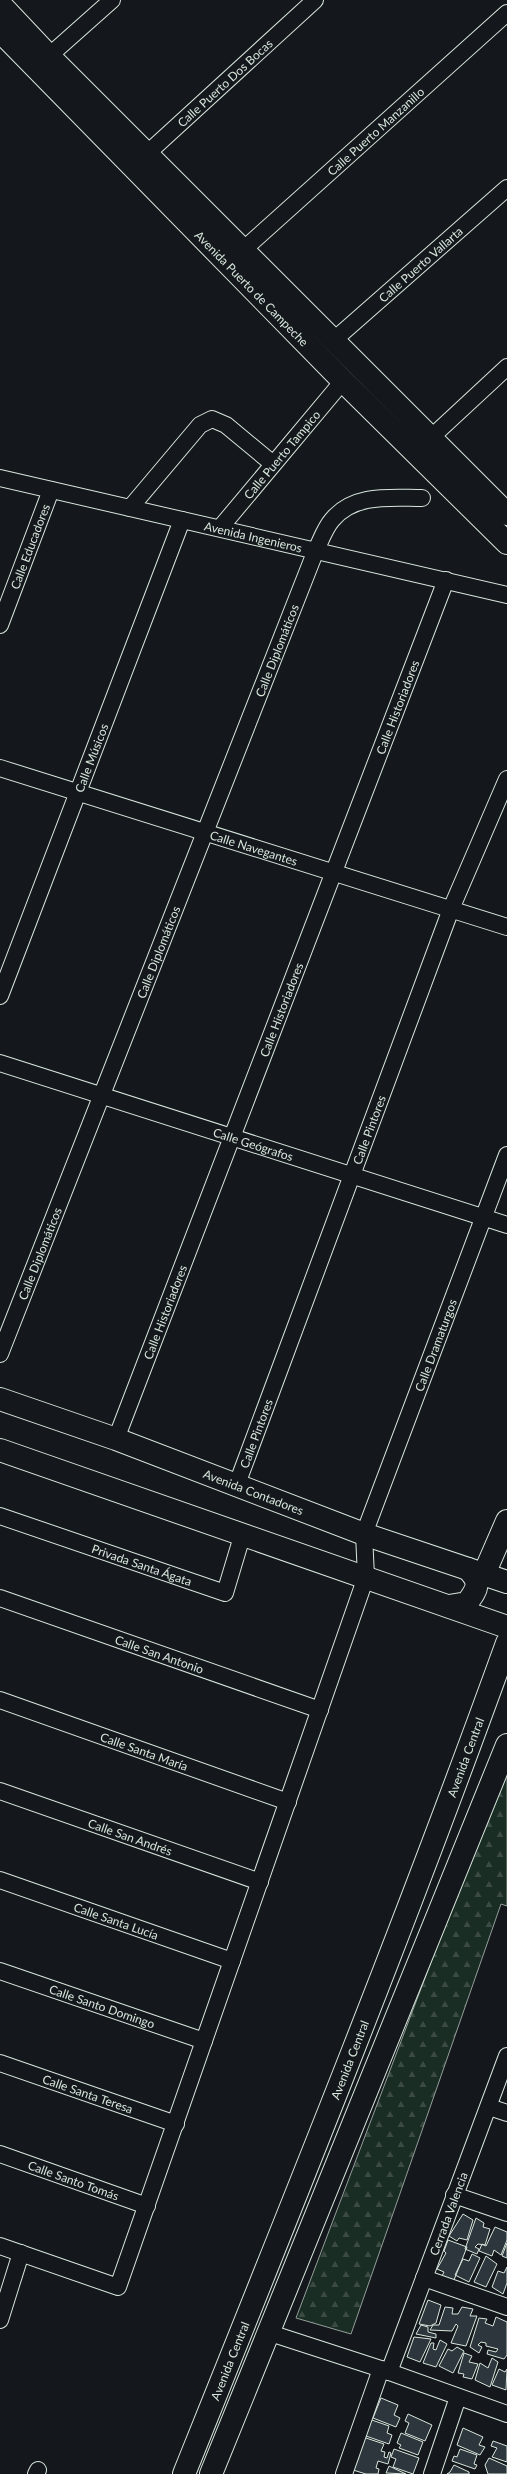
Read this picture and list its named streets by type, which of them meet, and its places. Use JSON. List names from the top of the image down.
{
  "streets": {
    "main road": ["Avenida Puerto de Campeche", "Avenida Contadores", "Avenida Central"],
    "street": [
      "Calle Puerto Dos Bocas",
      "Calle Puerto Manzanillo",
      "Calle Puerto Vallarta",
      "Calle Puerto Tampico",
      "Avenida Ingenieros",
      "Calle Educadores",
      "Calle Diplomáticos",
      "Calle Historiadores",
      "Calle Músicos",
      "Calle Navegantes",
      "Calle Pintores",
      "Calle Geógrafos",
      "Calle Dramaturgos",
      "Privada Santa Ágata",
      "Calle San Antonio",
      "Calle Santa María",
      "Calle San Andrés",
      "Calle Santa Lucía",
      "Calle Santo Domingo",
      "Calle Santa Teresa",
      "Calle Santo Tomás",
      "Cerrada Valencia"
    ]
  },
  "crossings": [
    ["Calle Puerto Dos Bocas", "Avenida Puerto de Campeche"],
    ["Calle Puerto Manzanillo", "Avenida Puerto de Campeche"],
    ["Calle Puerto Vallarta", "Avenida Puerto de Campeche"],
    ["Avenida Puerto de Campeche", "Calle Puerto Tampico"],
    ["Calle Puerto Tampico", "Avenida Ingenieros"],
    ["Avenida Ingenieros", "Calle Educadores"],
    ["Avenida Ingenieros", "Calle Diplomáticos"],
    ["Avenida Ingenieros", "Calle Historiadores"],
    ["Avenida Ingenieros", "Calle Músicos"],
    ["Calle Diplomáticos", "Calle Navegantes"],
    ["Calle Diplomáticos", "Calle Geógrafos"],
    ["Calle Historiadores", "Calle Navegantes"],
    ["Calle Historiadores", "Calle Geógrafos"],
    ["Calle Historiadores", "Avenida Contadores"],
    ["Calle Músicos", "Calle Navegantes"],
    ["Calle Navegantes", "Calle Pintores"],
    ["Calle Pintores", "Calle Geógrafos"],
    ["Calle Pintores", "Avenida Contadores"],
    ["Calle Geógrafos", "Calle Dramaturgos"],
    ["Calle Dramaturgos", "Avenida Contadores"]
  ]
}
